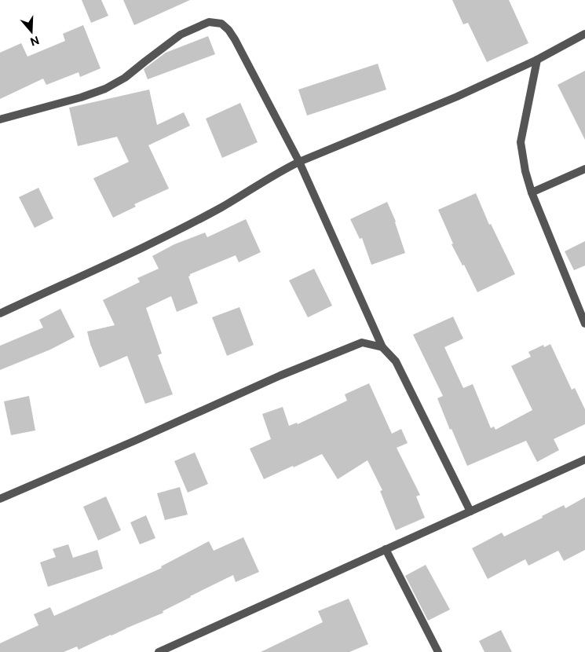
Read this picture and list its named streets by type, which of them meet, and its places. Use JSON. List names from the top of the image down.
{
  "north": "bottom"
}
